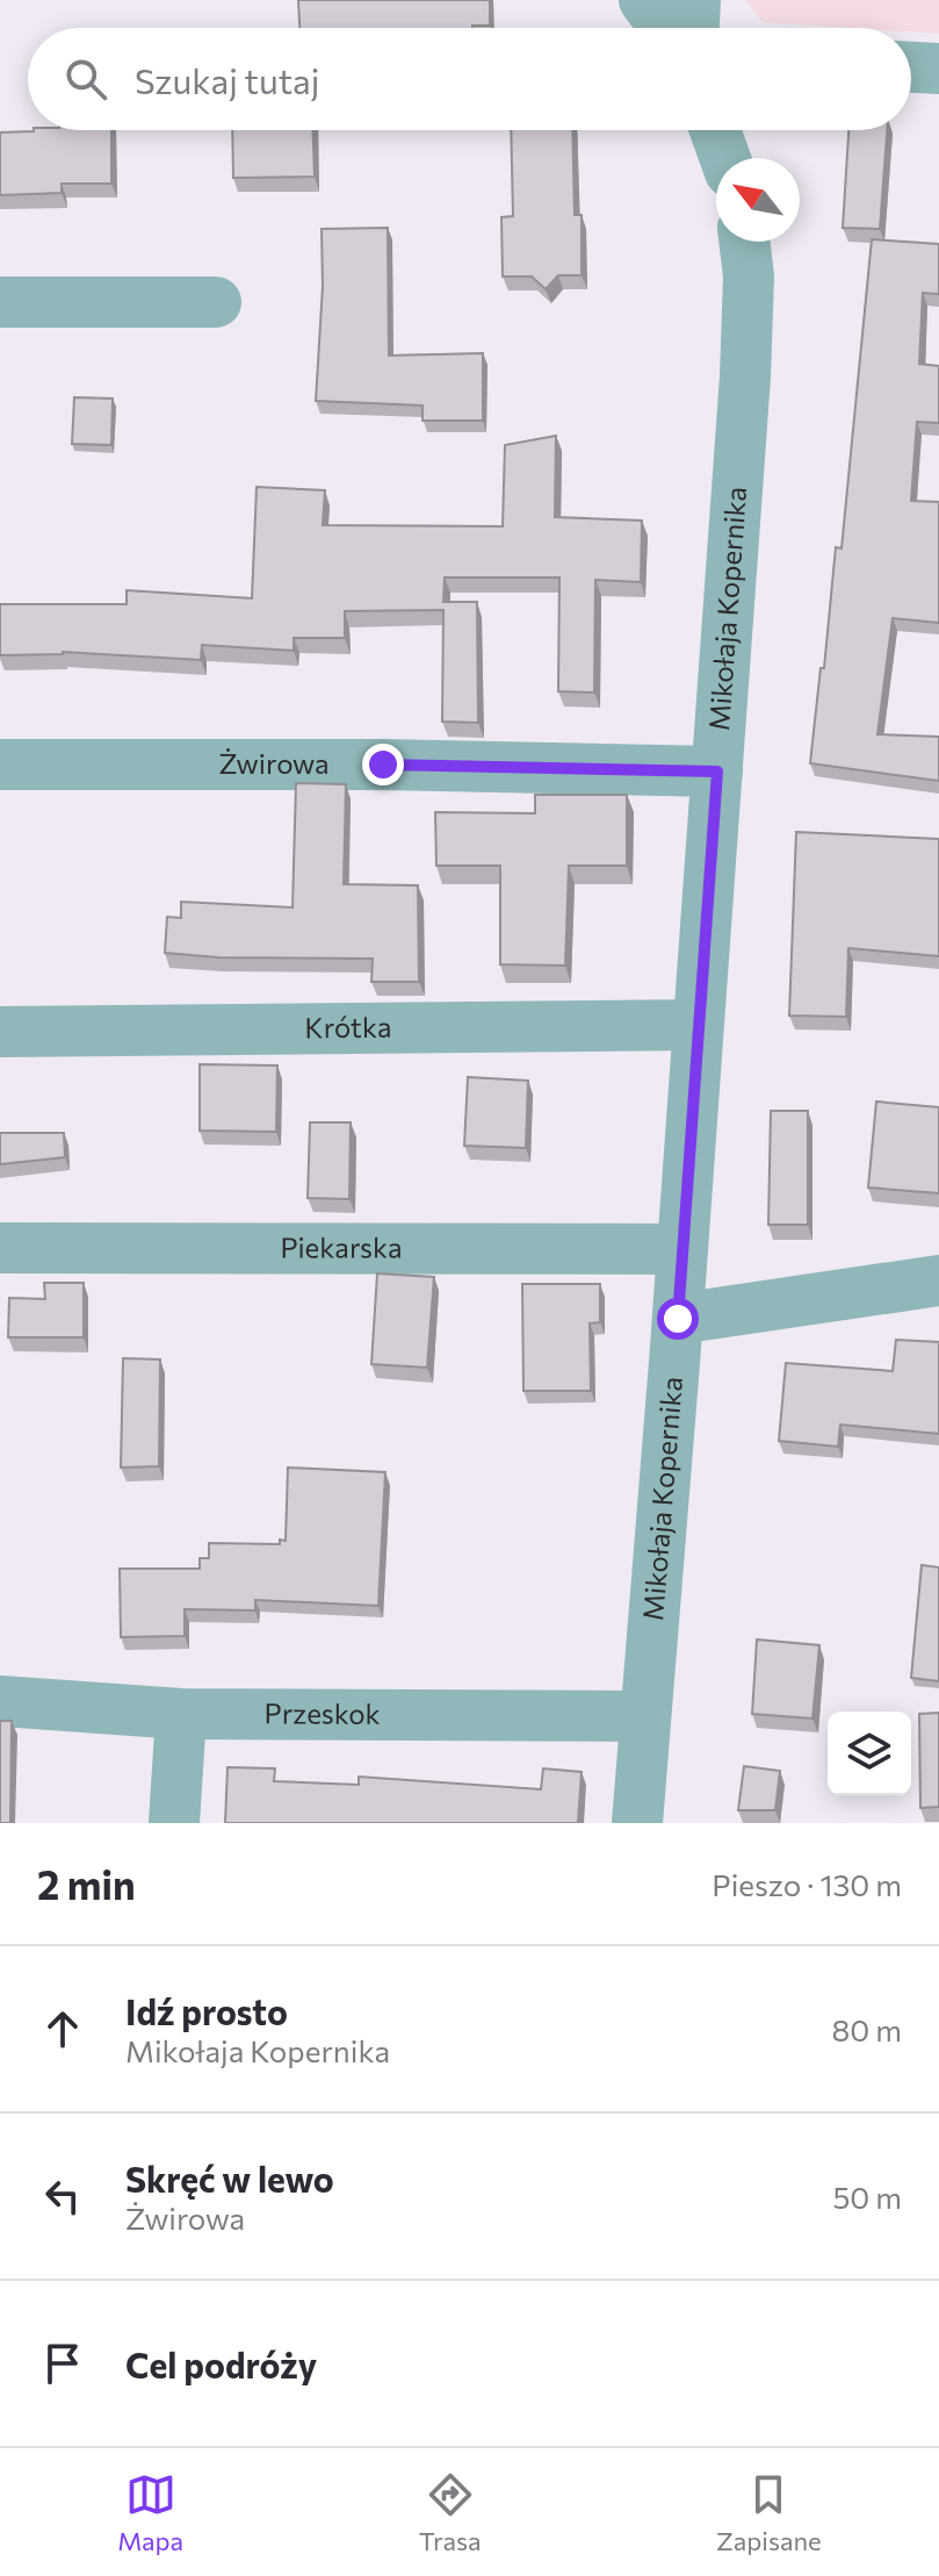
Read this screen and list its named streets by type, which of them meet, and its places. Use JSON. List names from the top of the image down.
{
  "streets": {
    "street": [
      "Mikołaja Kopernika",
      "Żwirowa",
      "Krótka",
      "Piekarska",
      "Przeskok"
    ]
  },
  "crossings": [
    ["Mikołaja Kopernika", "Żwirowa"],
    ["Mikołaja Kopernika", "Krótka"],
    ["Mikołaja Kopernika", "Piekarska"],
    ["Mikołaja Kopernika", "Przeskok"]
  ],
  "north": "top left",
  "page": {
    "search": "Szukaj tutaj",
    "heading": ["2 min", "Pieszo · 130 m"],
    "list": [
      ["Idź prosto", "Mikołaja Kopernika", "80 m"],
      ["Skręć w lewo", "Żwirowa", "50 m"],
      "Cel podróży"
    ],
    "nav": ["Mapa", "Trasa", "Zapisane"]
  }
}
